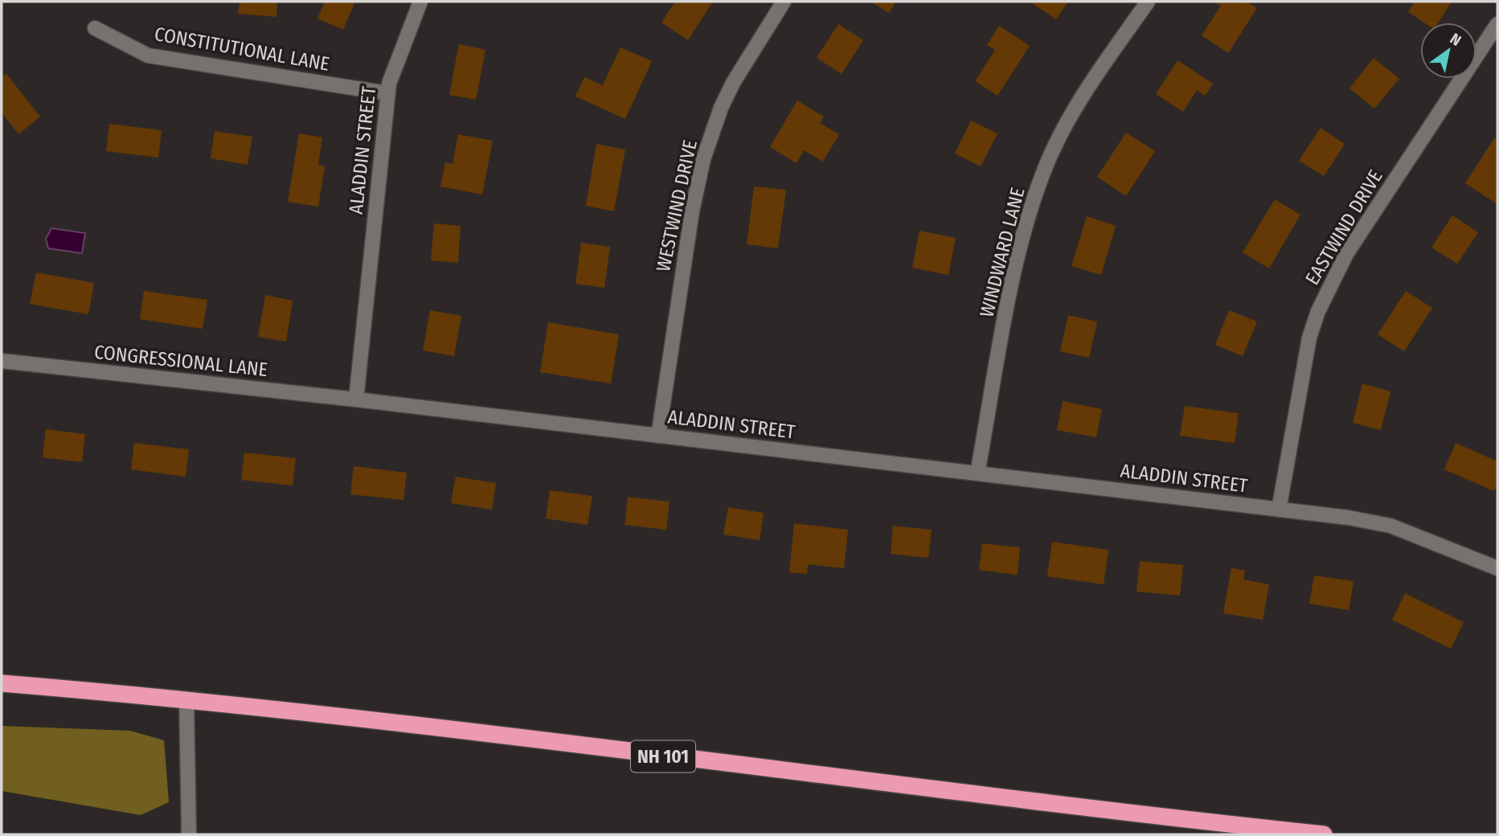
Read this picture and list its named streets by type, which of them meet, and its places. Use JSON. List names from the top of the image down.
{
  "streets": {
    "highway": ["NH 101"],
    "street": [
      "CONSTITUTIONAL LANE",
      "ALADDIN STREET",
      "WESTWIND DRIVE",
      "EASTWIND DRIVE",
      "WINDWARD LANE",
      "CONGRESSIONAL LANE"
    ]
  },
  "crossings": [
    ["CONSTITUTIONAL LANE", "ALADDIN STREET"],
    ["ALADDIN STREET", "WESTWIND DRIVE"],
    ["ALADDIN STREET", "EASTWIND DRIVE"],
    ["ALADDIN STREET", "WINDWARD LANE"],
    ["ALADDIN STREET", "CONGRESSIONAL LANE"]
  ],
  "north": "top right"
}
